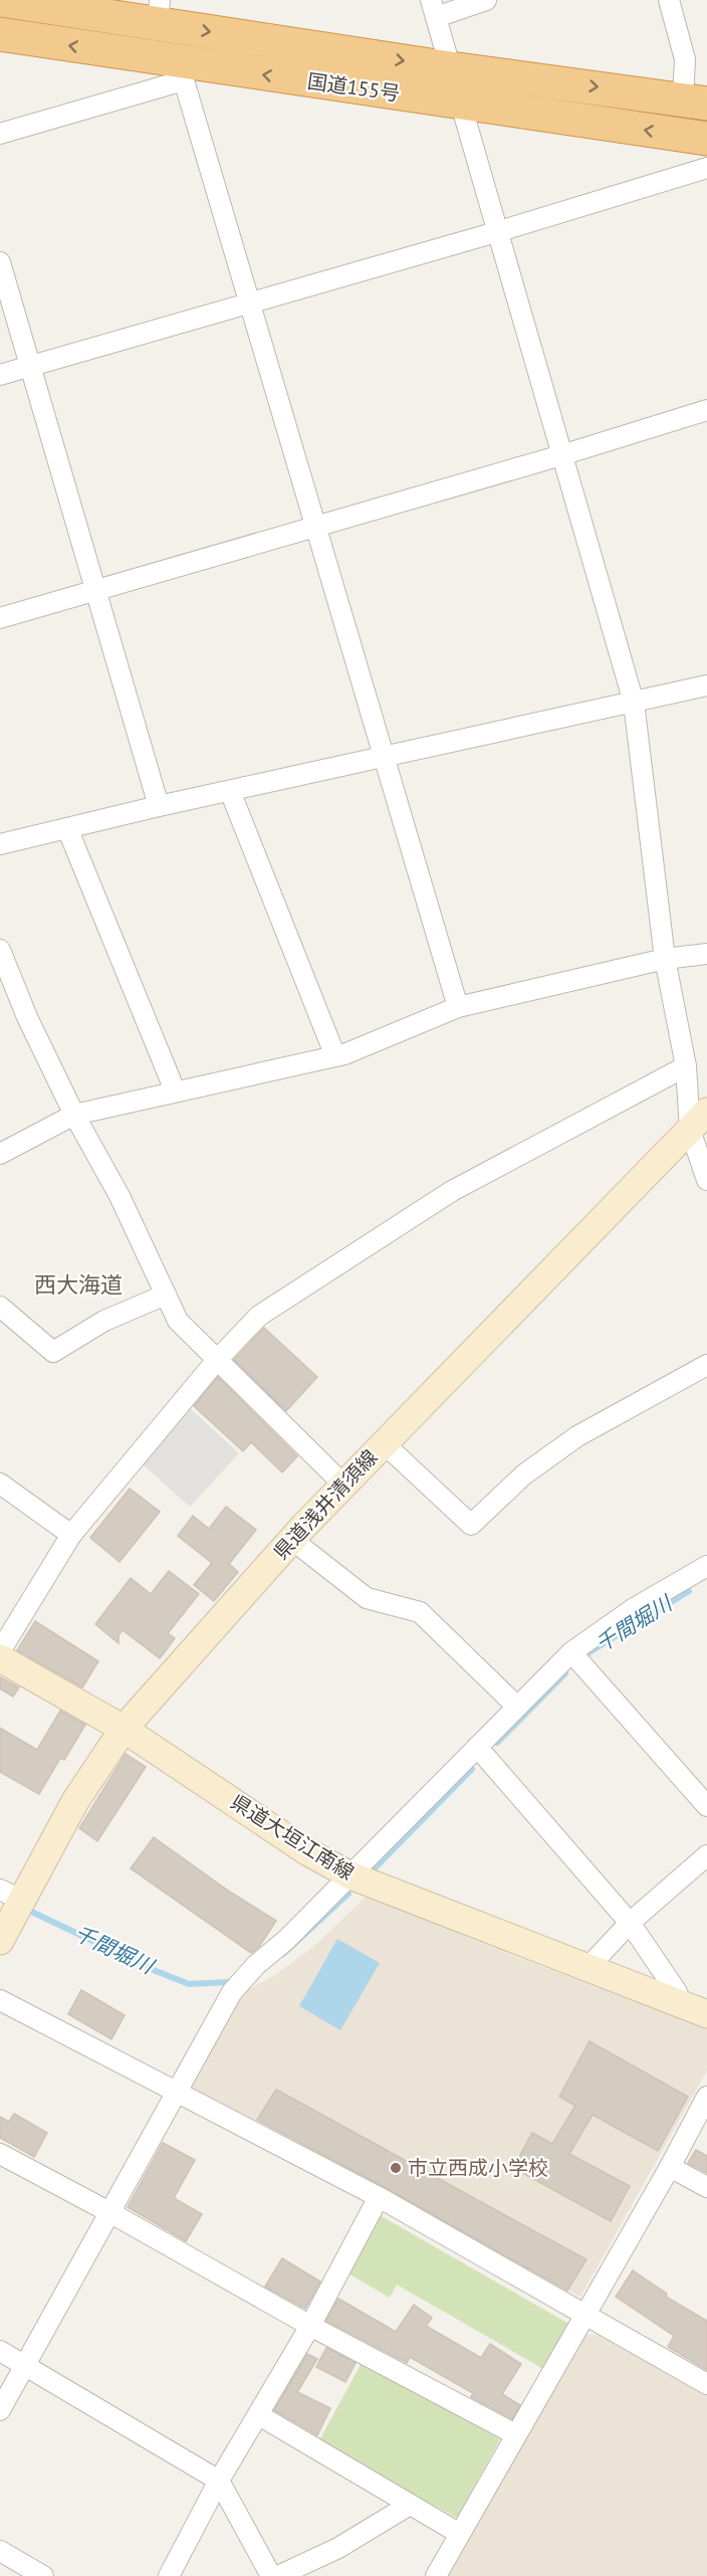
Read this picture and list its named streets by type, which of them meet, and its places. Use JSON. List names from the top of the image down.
{
  "streets": {
    "highway": ["国道155号"],
    "main road": ["県道浅井清須線", "県道大垣江南線"]
  },
  "crossings": [
    ["県道浅井清須線", "県道大垣江南線"]
  ],
  "districts": ["西大海道"],
  "water": ["千間堀川"],
  "places": ["市立西成小学校"]
}
